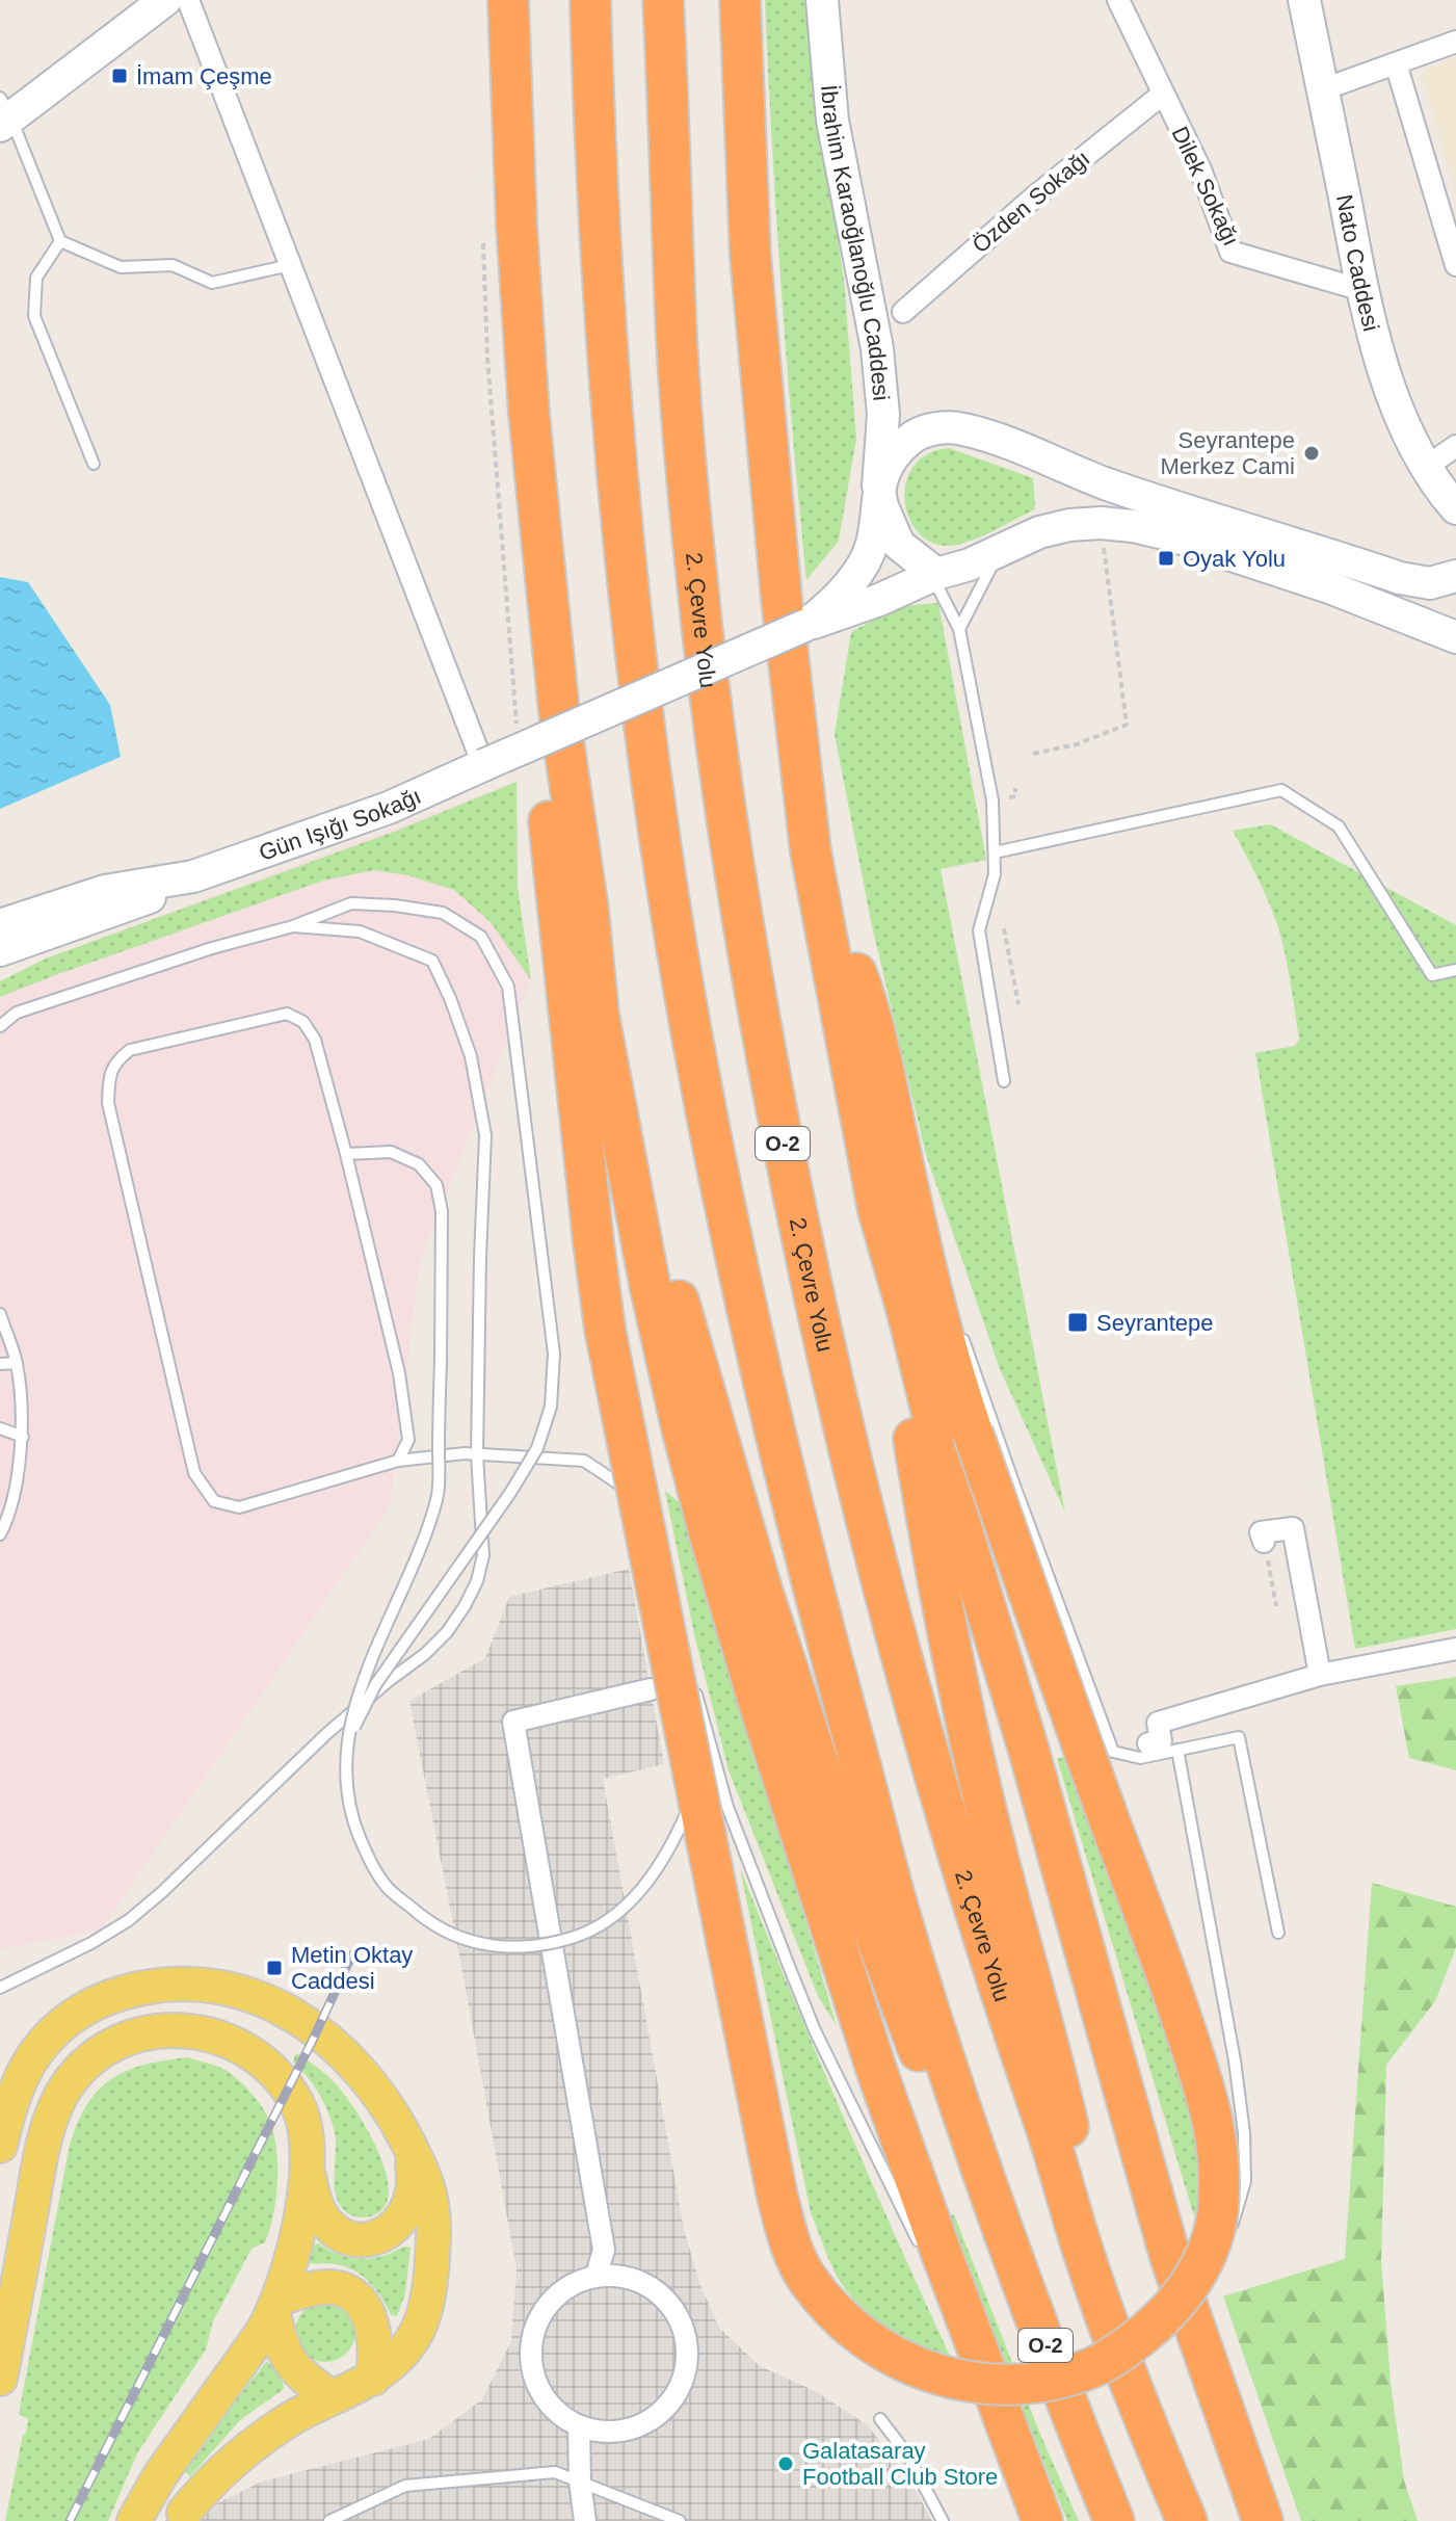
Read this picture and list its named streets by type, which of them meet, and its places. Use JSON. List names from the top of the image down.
{
  "streets": {
    "highway": ["2. Çevre Yolu", "O-2"],
    "street": [
      "Dilek Sokağı",
      "Özden Sokağı",
      "İbrahim Karaoğlanoğlu Caddesi",
      "Nato Caddesi",
      "Gün Işığı Sokağı"
    ]
  },
  "crossings": [
    ["Dilek Sokağı", "Özden Sokağı"],
    ["Dilek Sokağı", "Nato Caddesi"],
    ["İbrahim Karaoğlanoğlu Caddesi", "Gün Işığı Sokağı"]
  ],
  "places": {
    "transit": [
      "İmam Çeşme",
      "Oyak Yolu",
      "Seyrantepe",
      "Metin Oktay Caddesi"
    ],
    "other": ["Seyrantepe Merkez Cami", "Galatasaray Football Club Store"]
  }
}
